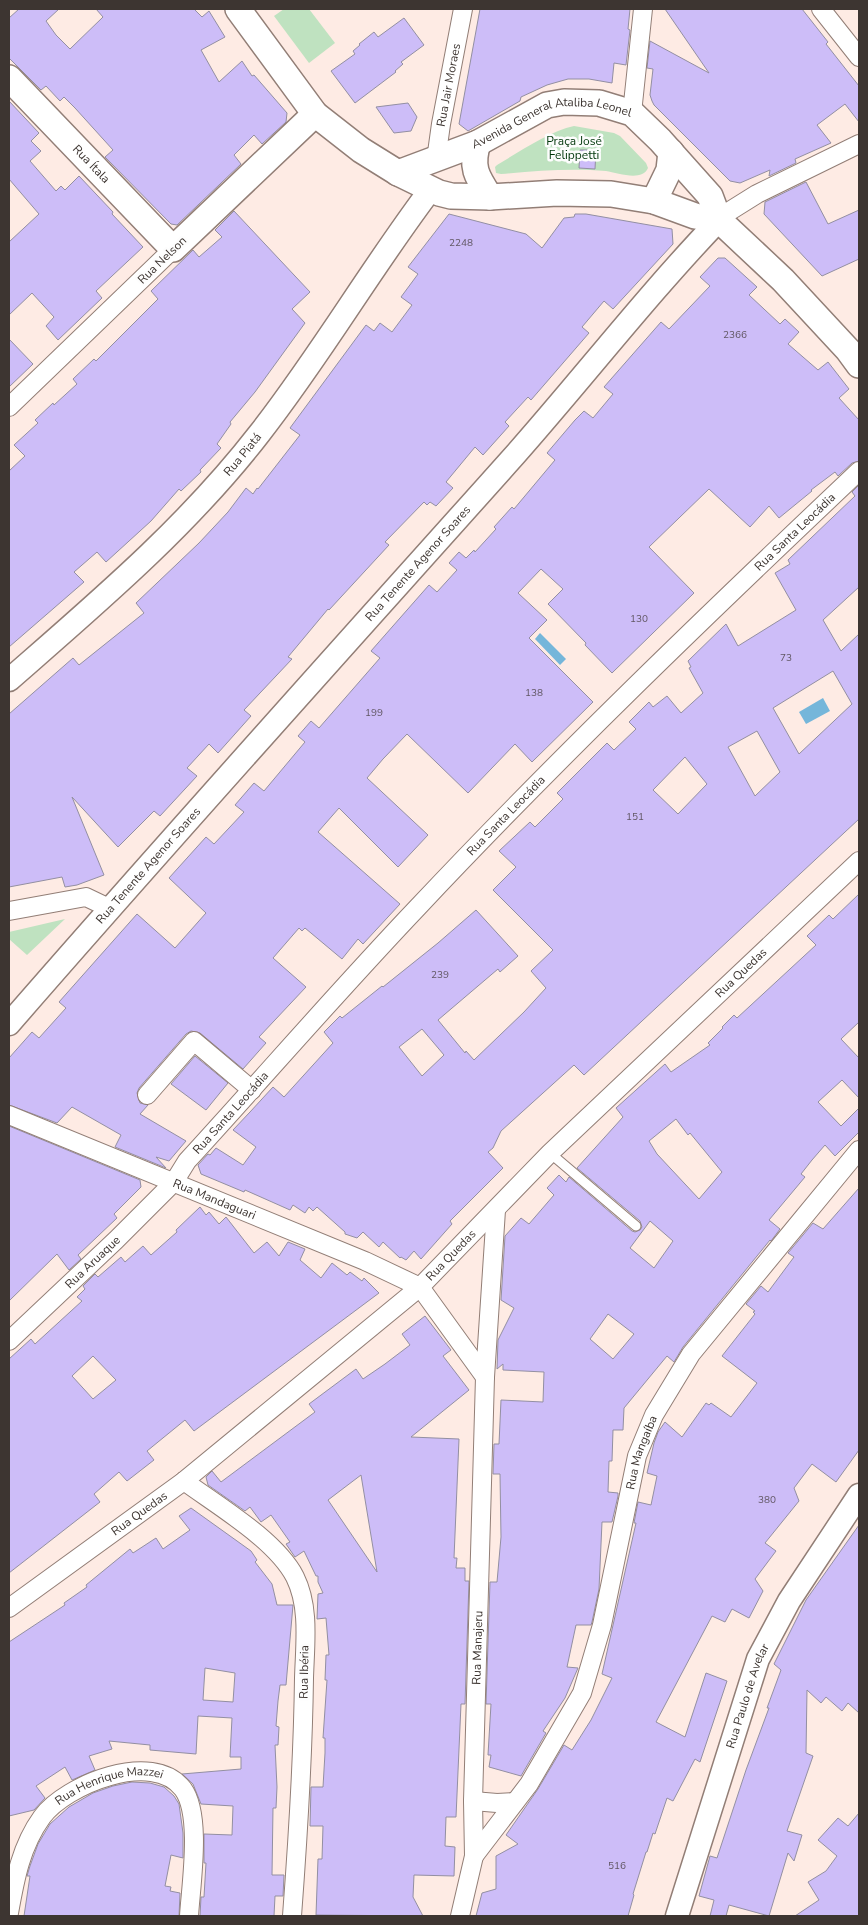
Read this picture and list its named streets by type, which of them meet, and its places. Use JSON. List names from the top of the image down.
{
  "streets": {
    "main road": ["Avenida General Ataliba Leonel", "Rua Ítala", "Rua Nelson"],
    "street": [
      "Rua Jair Moraes",
      "Rua Piatá",
      "Rua Santa Leocádia",
      "Rua Tenente Agenor Soares",
      "Rua Quedas",
      "Rua Mandaguari",
      "Rua Aruaque",
      "Rua Mangaíba",
      "Rua Manajeru",
      "Rua Ibéria",
      "Rua Paulo de Avelar",
      "Rua Henrique Mazzei"
    ]
  },
  "crossings": [
    ["Rua Jair Moraes", "Avenida General Ataliba Leonel"],
    ["Avenida General Ataliba Leonel", "Rua Tenente Agenor Soares"],
    ["Rua Ítala", "Rua Nelson"],
    ["Rua Santa Leocádia", "Rua Mandaguari"],
    ["Rua Santa Leocádia", "Rua Aruaque"],
    ["Rua Quedas", "Rua Mandaguari"],
    ["Rua Quedas", "Rua Manajeru"],
    ["Rua Quedas", "Rua Ibéria"],
    ["Rua Mandaguari", "Rua Aruaque"],
    ["Rua Mangaíba", "Rua Manajeru"]
  ],
  "parks": ["Praça José Felippetti"],
  "house_numbers": [
    "2248",
    "2366",
    "130",
    "73",
    "138",
    "199",
    "151",
    "239",
    "380",
    "516"
  ]
}
